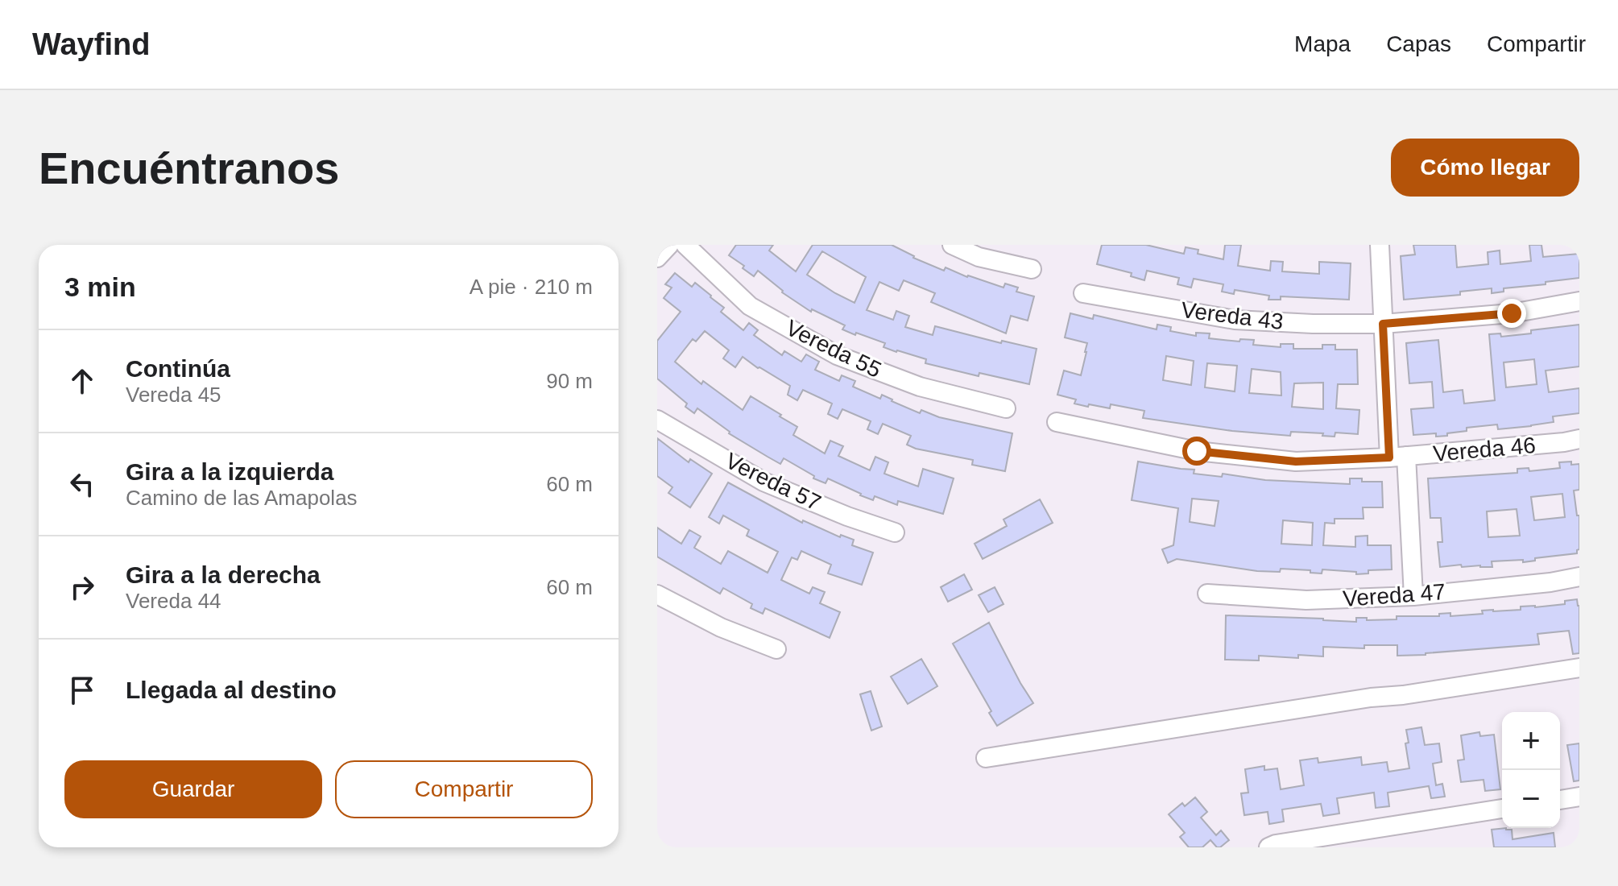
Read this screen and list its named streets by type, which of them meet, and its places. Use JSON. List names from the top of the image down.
{
  "streets": {
    "street": [
      "Vereda 43",
      "Vereda 55",
      "Vereda 46",
      "Vereda 57",
      "Vereda 47"
    ]
  },
  "page": {
    "header": "Wayfind",
    "nav": ["Mapa", "Capas", "Compartir"],
    "buttons": [
      "Cómo llegar",
      ["Guardar", "Compartir"]
    ],
    "title": "Encuéntranos",
    "heading": ["3 min", "A pie · 210 m"],
    "list": [
      ["Continúa", "Vereda 45", "90 m"],
      ["Gira a la izquierda", "Camino de las Amapolas", "60 m"],
      ["Gira a la derecha", "Vereda 44", "60 m"],
      "Llegada al destino"
    ],
    "map_buttons": ["+", "−"]
  }
}
